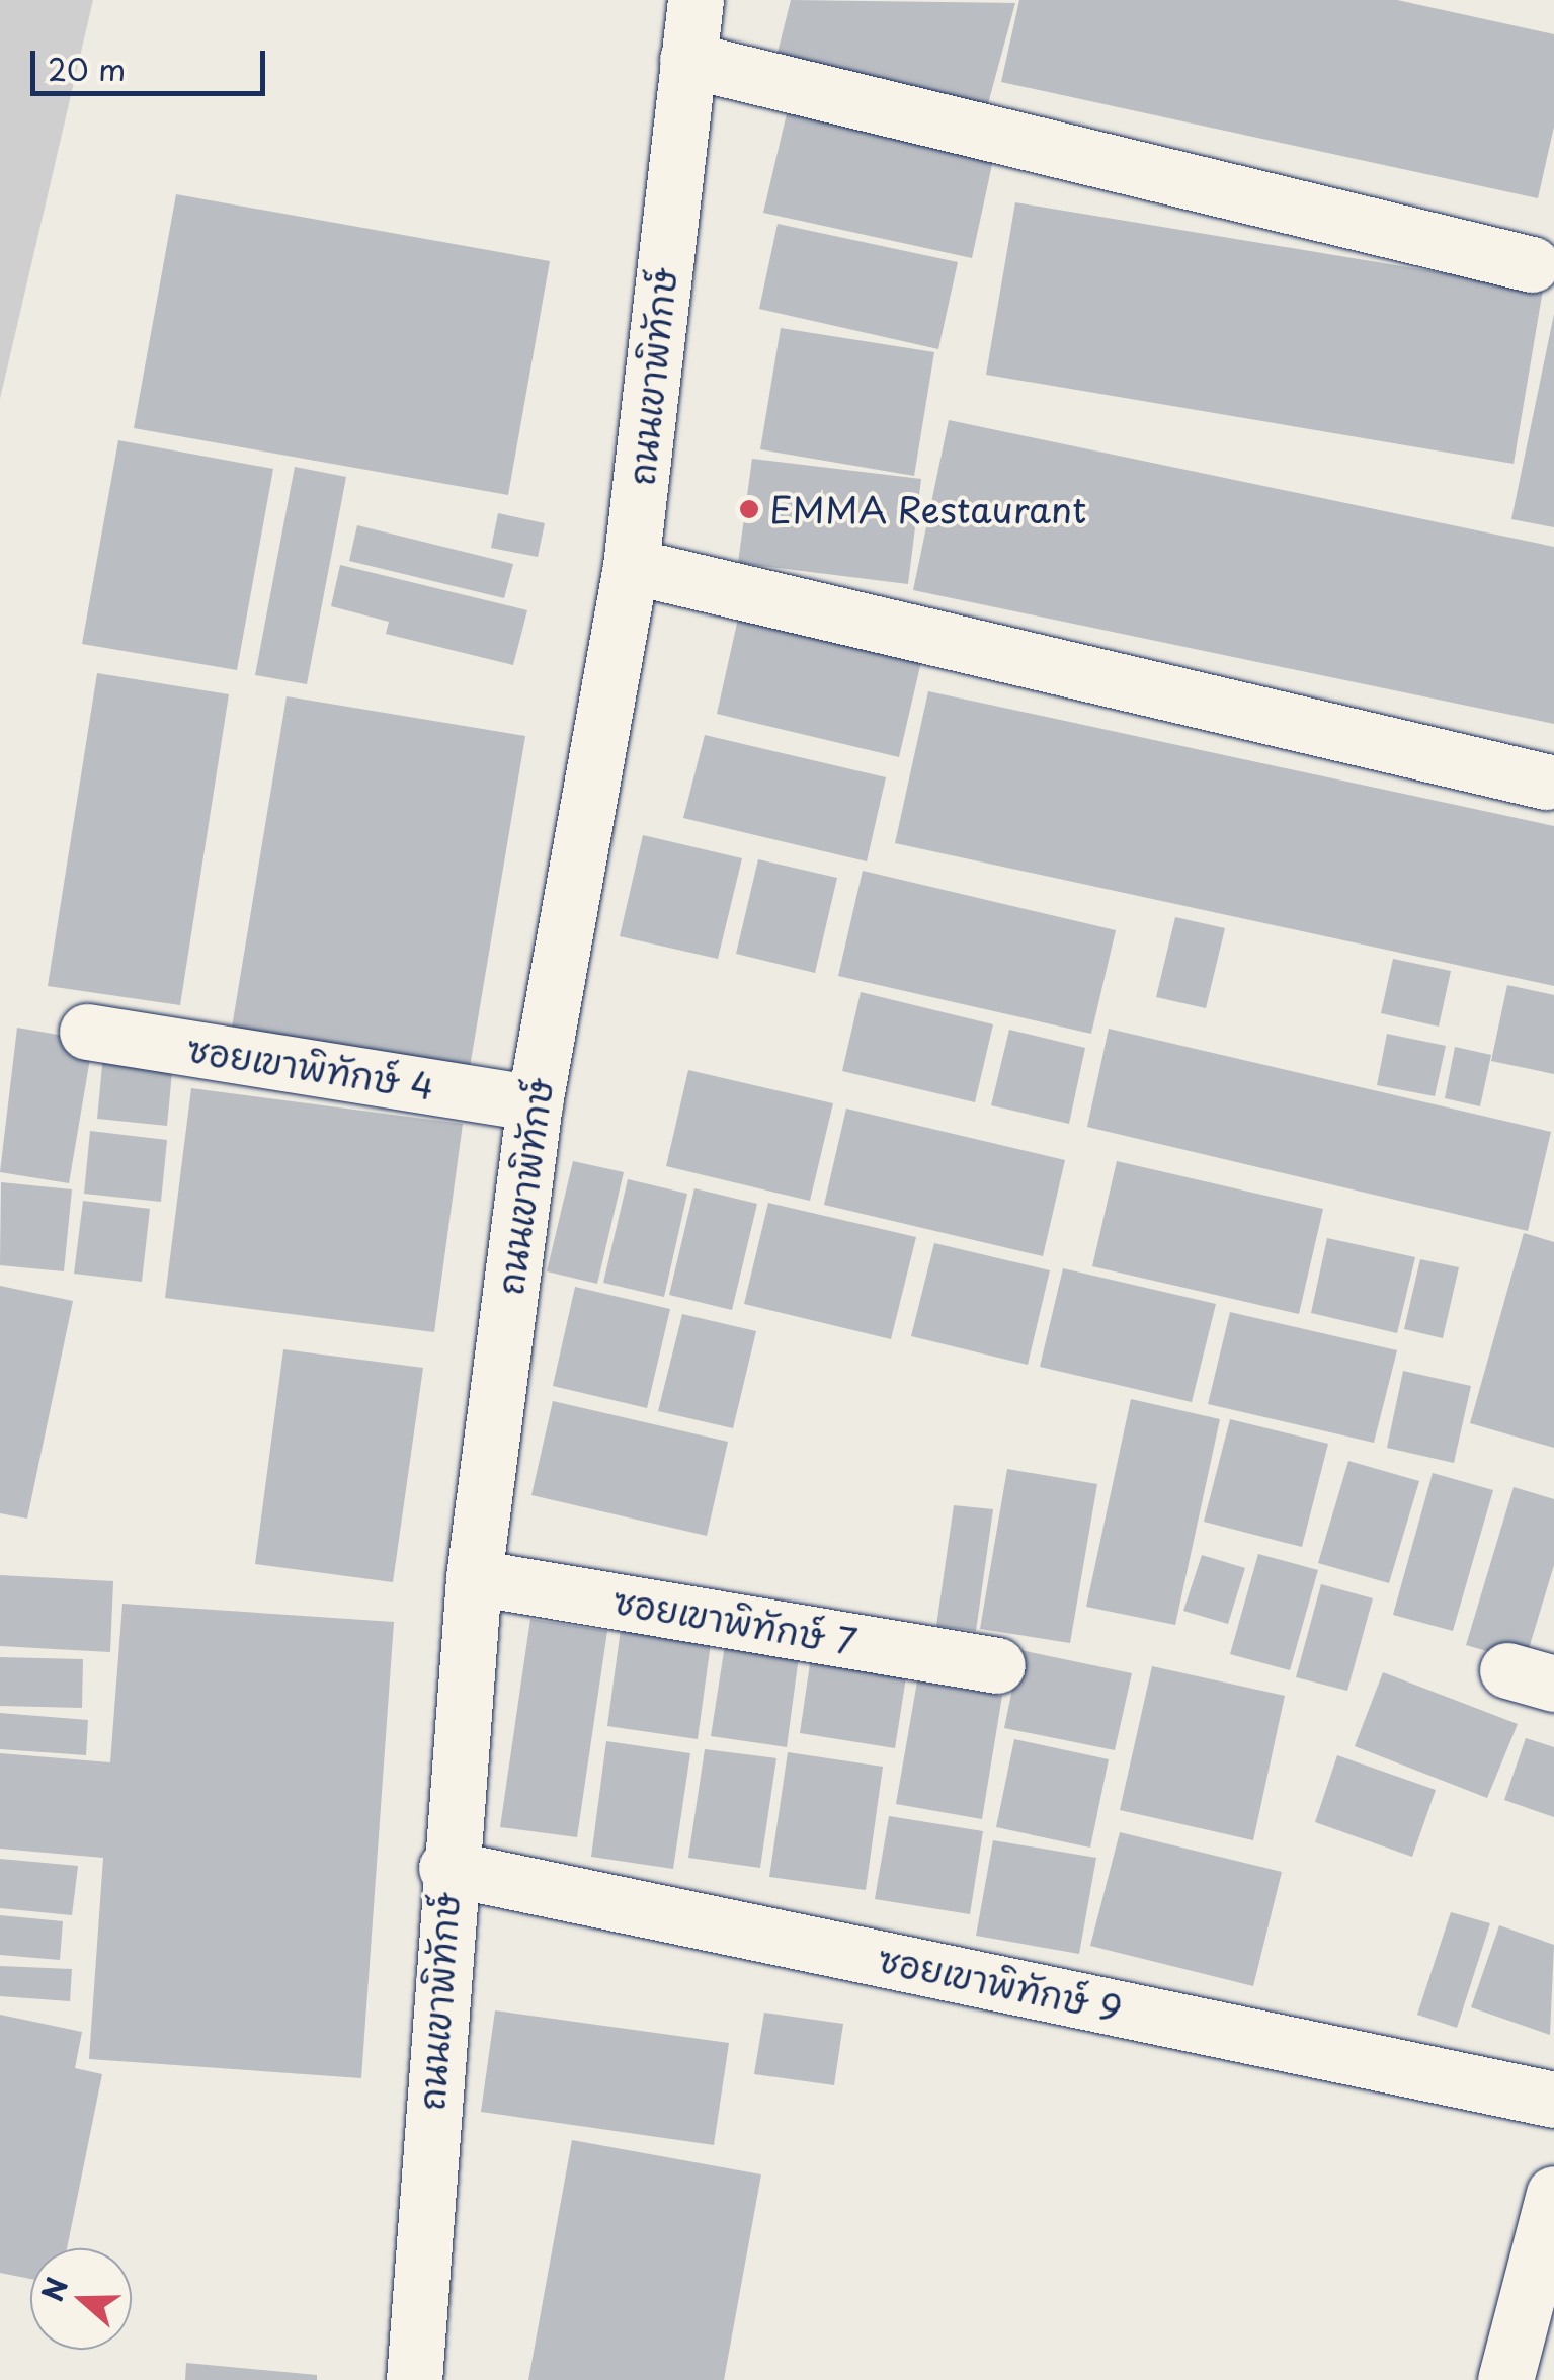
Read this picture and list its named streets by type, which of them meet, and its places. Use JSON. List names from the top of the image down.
{
  "streets": {
    "street": [
      "ถนนเขาพิทักษ์",
      "ซอยเขาพิทักษ์ 4",
      "ซอยเขาพิทักษ์ 7",
      "ซอยเขาพิทักษ์ 9"
    ]
  },
  "crossings": [
    ["ถนนเขาพิทักษ์", "ซอยเขาพิทักษ์ 4"],
    ["ถนนเขาพิทักษ์", "ซอยเขาพิทักษ์ 7"],
    ["ถนนเขาพิทักษ์", "ซอยเขาพิทักษ์ 9"]
  ],
  "places": ["EMMA Restaurant"],
  "scale_bar": "20 m",
  "north": "left"
}
